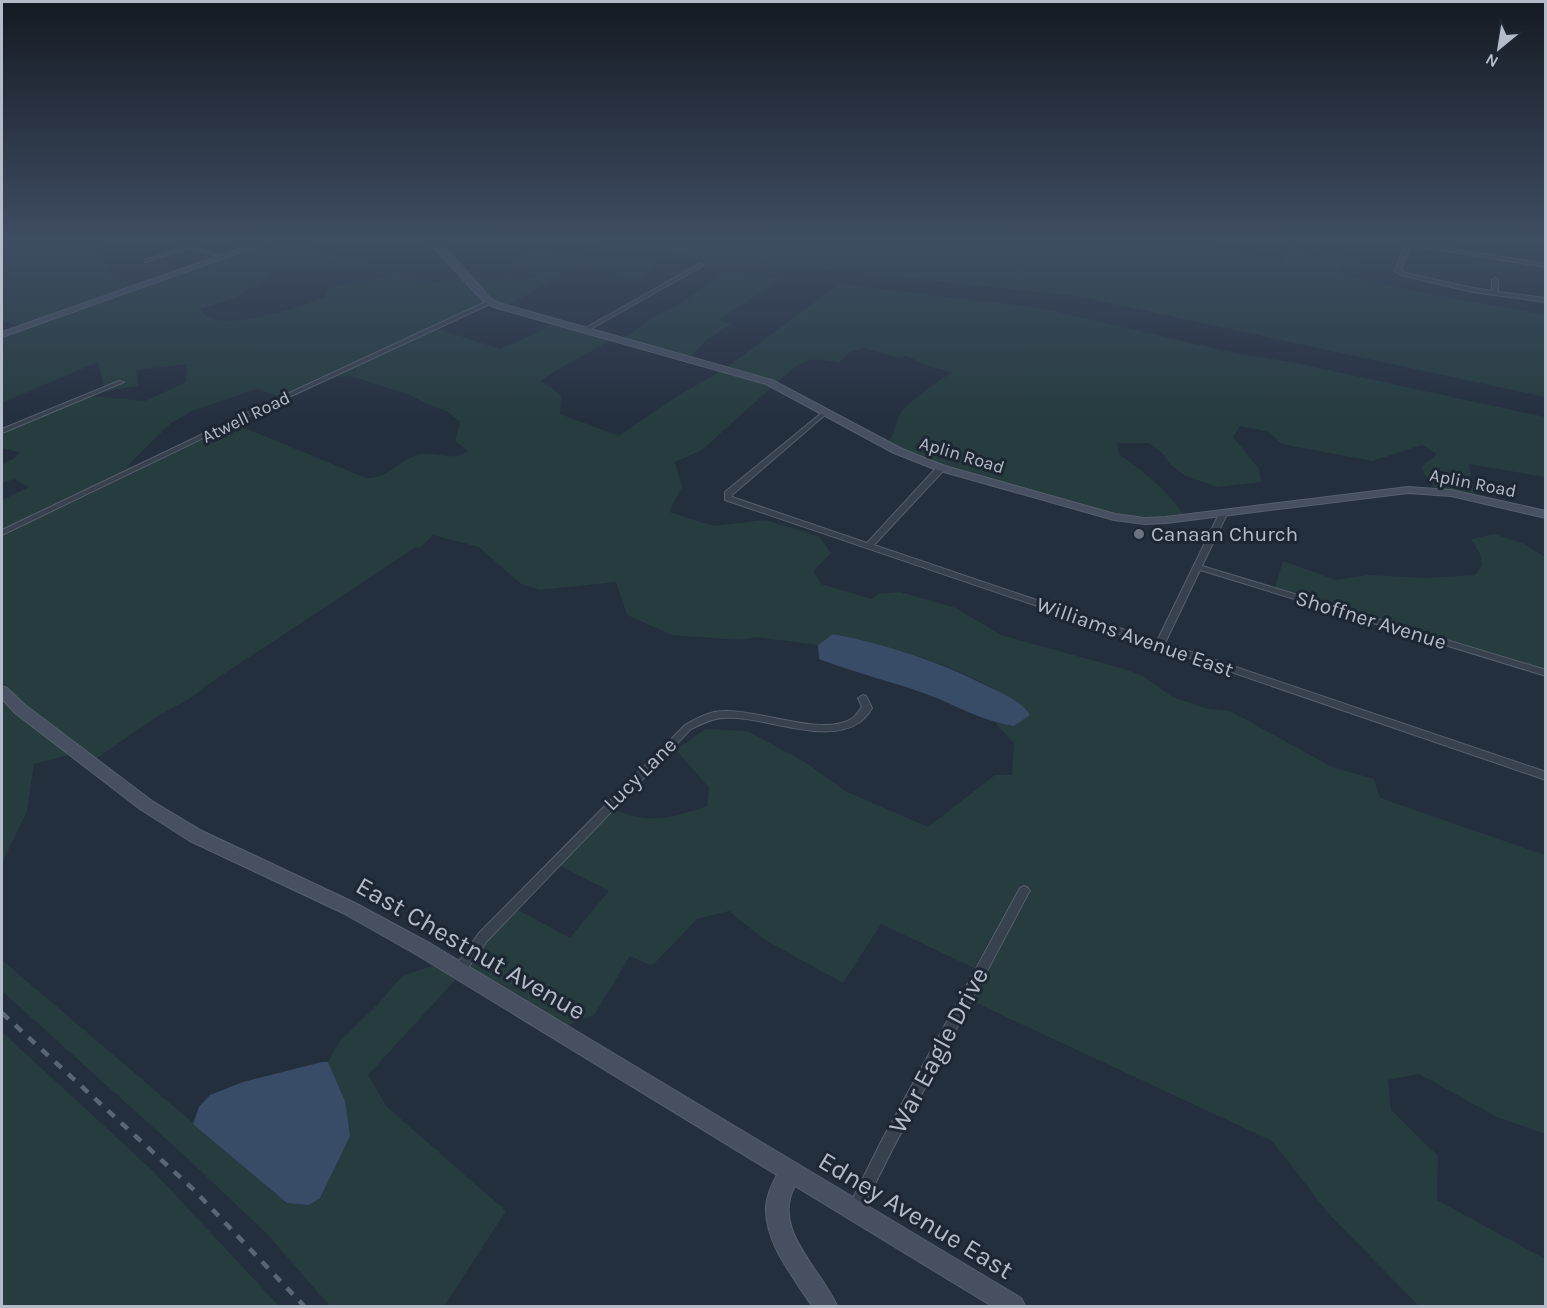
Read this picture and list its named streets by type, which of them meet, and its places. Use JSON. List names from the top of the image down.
{
  "streets": {
    "street": [
      "Atwell Road",
      "Aplin Road",
      "Shoffner Avenue",
      "Williams Avenue East",
      "Lucy Lane",
      "East Chestnut Avenue",
      "War Eagle Drive",
      "Edney Avenue East"
    ]
  },
  "crossings": [
    ["Atwell Road", "Aplin Road"],
    ["Aplin Road", "Williams Avenue East"],
    ["Lucy Lane", "East Chestnut Avenue"],
    ["East Chestnut Avenue", "Edney Avenue East"],
    ["War Eagle Drive", "Edney Avenue East"]
  ],
  "places": ["Canaan Church"],
  "north": "bottom left"
}
